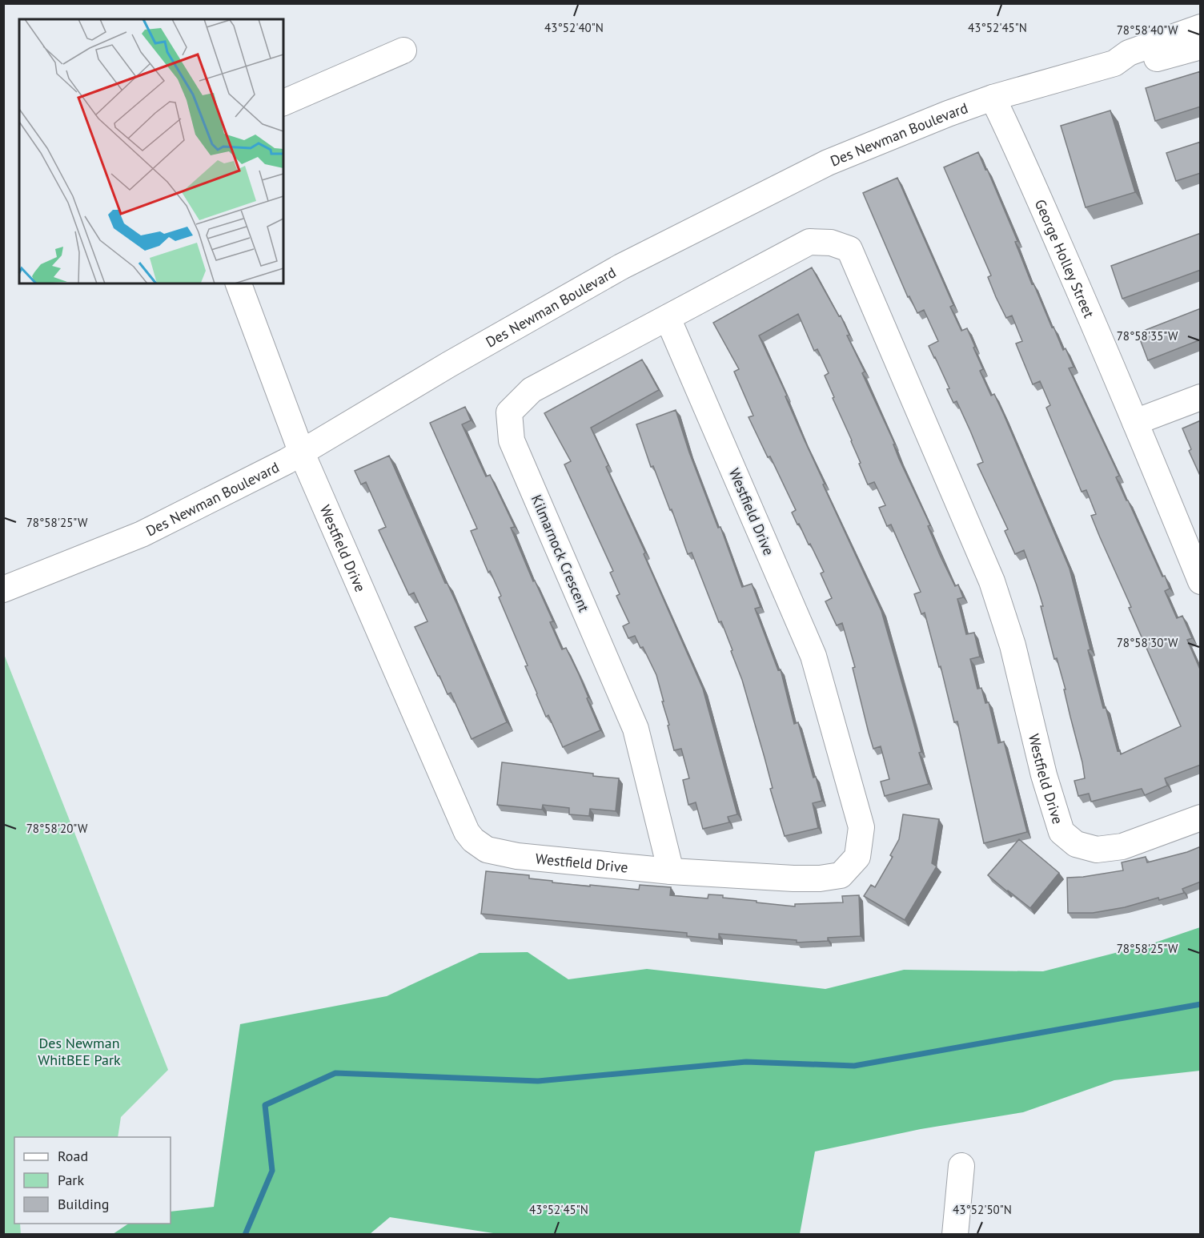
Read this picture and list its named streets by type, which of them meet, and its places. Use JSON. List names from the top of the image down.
{
  "streets": {
    "street": [
      "Des Newman Boulevard",
      "George Holley Street",
      "Westfield Drive",
      "Kilmarnock Crescent"
    ]
  },
  "crossings": [
    ["Des Newman Boulevard", "George Holley Street"],
    ["Des Newman Boulevard", "Westfield Drive"],
    ["Westfield Drive", "Kilmarnock Crescent"]
  ],
  "parks": ["Des Newman WhitBEE Park"],
  "legend": ["Road", "Park", "Building"],
  "coordinates": [
    "43°52'40\"N",
    "43°52'45\"N",
    "78°58'40\"W",
    "78°58'35\"W",
    "78°58'25\"W",
    "78°58'30\"W",
    "78°58'20\"W",
    "43°52'50\"N"
  ]
}
